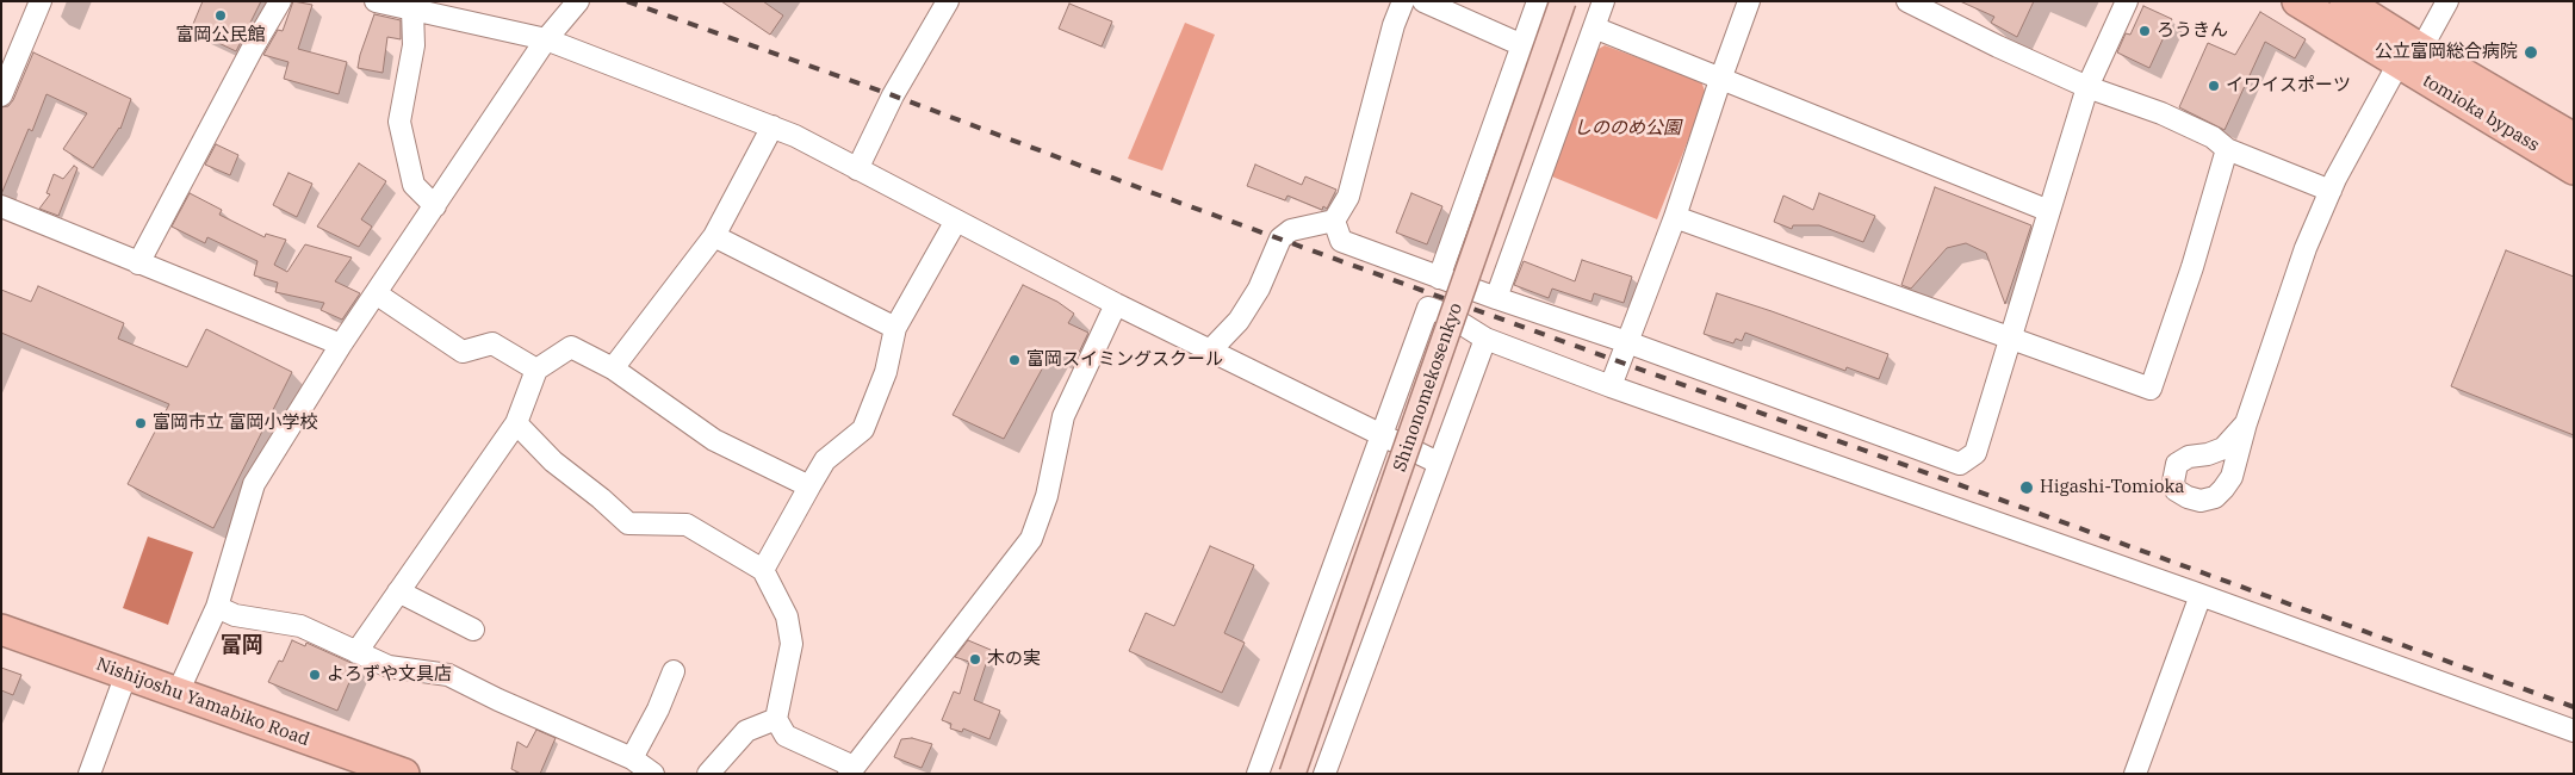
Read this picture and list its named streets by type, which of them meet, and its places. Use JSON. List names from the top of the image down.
{
  "streets": {
    "highway": ["tomioka bypass", "Nishijoshu Yamabiko Road"],
    "main road": ["Shinonomekosenkyo"]
  },
  "districts": ["富岡"],
  "parks": ["しののめ公園"],
  "places": [
    "富岡公民館",
    "ろうきん",
    "公立富岡総合病院",
    "イワイスポーツ",
    "富岡スイミングスクール",
    "富岡市立 富岡小学校",
    "Higashi-Tomioka",
    "木の実",
    "よろずや文具店"
  ]
}
